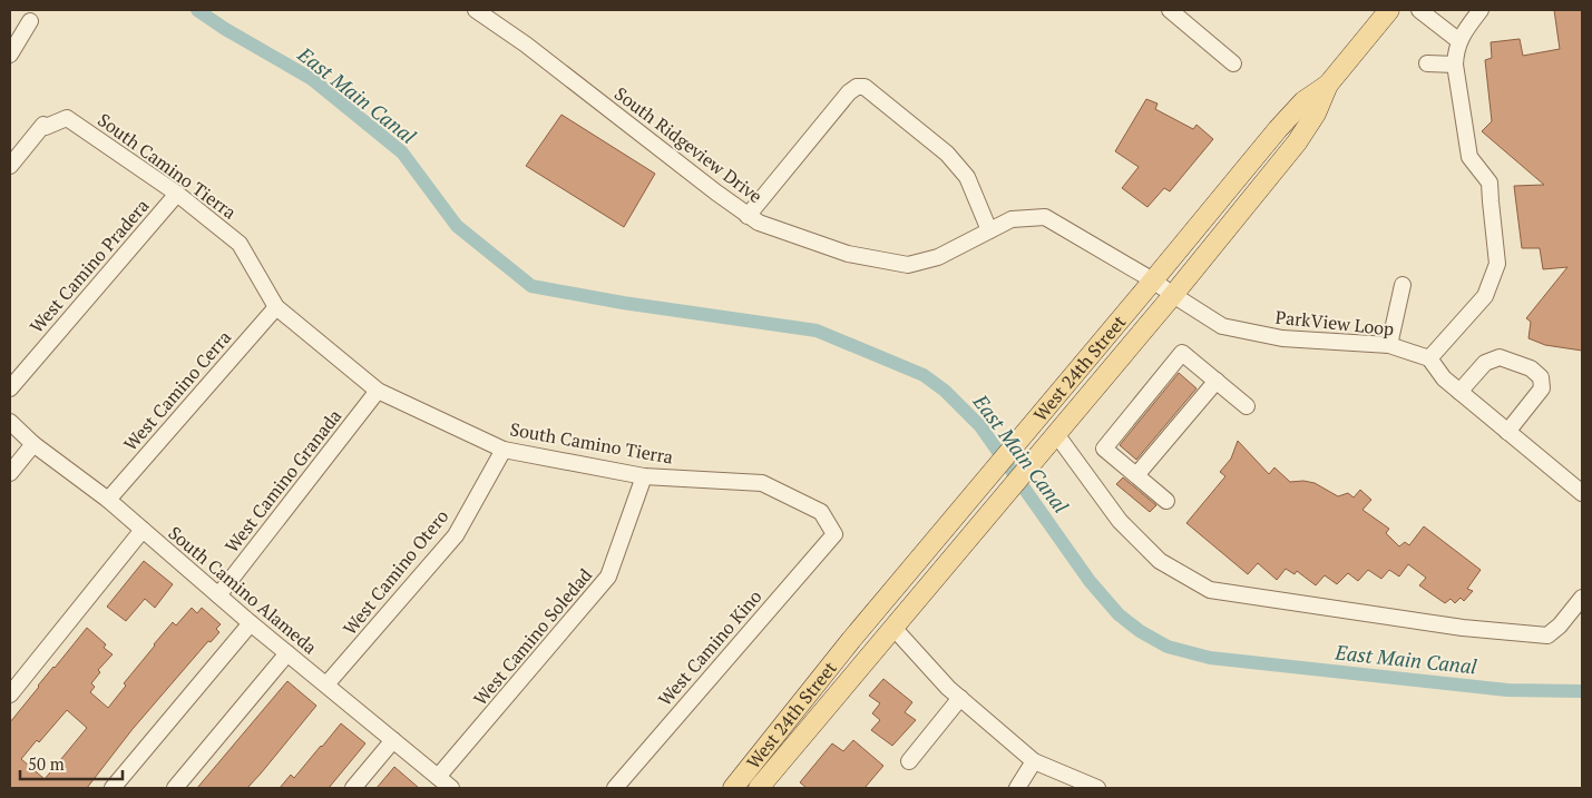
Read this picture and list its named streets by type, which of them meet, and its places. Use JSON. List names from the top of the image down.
{
  "streets": {
    "main road": ["West 24th Street"],
    "street": [
      "South Ridgeview Drive",
      "South Camino Tierra",
      "West Camino Pradera",
      "ParkView Loop",
      "West Camino Cerra",
      "West Camino Granada",
      "West Camino Otero",
      "South Camino Alameda",
      "West Camino Soledad",
      "West Camino Kino"
    ]
  },
  "crossings": [
    ["South Ridgeview Drive", "ParkView Loop"],
    ["South Ridgeview Drive", "West 24th Street"],
    ["South Camino Tierra", "West Camino Pradera"],
    ["South Camino Tierra", "West Camino Cerra"],
    ["South Camino Tierra", "West Camino Granada"],
    ["South Camino Tierra", "West Camino Otero"],
    ["South Camino Tierra", "West Camino Soledad"],
    ["South Camino Tierra", "West Camino Kino"],
    ["ParkView Loop", "West 24th Street"],
    ["West Camino Cerra", "South Camino Alameda"],
    ["West Camino Granada", "South Camino Alameda"],
    ["West Camino Otero", "South Camino Alameda"],
    ["South Camino Alameda", "West Camino Soledad"]
  ],
  "water": ["East Main Canal"],
  "scale_bar": "50 m"
}
